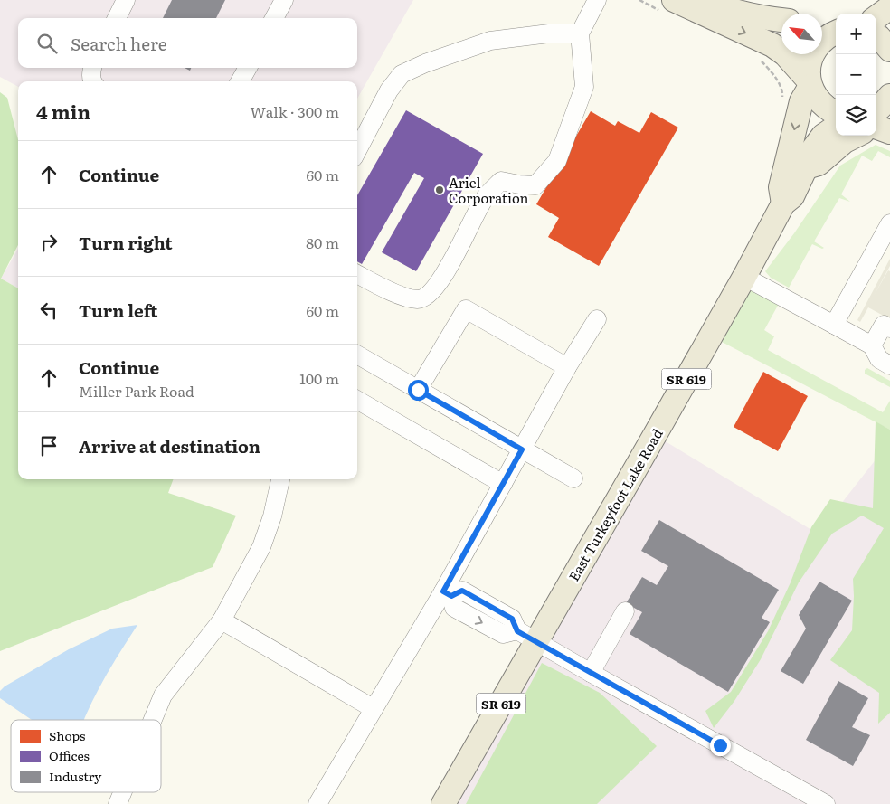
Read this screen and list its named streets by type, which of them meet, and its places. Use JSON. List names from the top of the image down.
{
  "streets": {
    "main road": ["SR 619", "East Turkeyfoot Lake Road"]
  },
  "places": ["Ariel Corporation"],
  "legend": ["Shops", "Offices", "Industry"],
  "north": "top left",
  "page": {
    "map_buttons": ["+", "−"],
    "search": "Search here",
    "heading": ["4 min", "Walk · 300 m"],
    "list": [
      ["Continue", "60 m"],
      ["Turn right", "80 m"],
      ["Turn left", "60 m"],
      ["Continue", "Miller Park Road", "100 m"],
      "Arrive at destination"
    ]
  }
}
